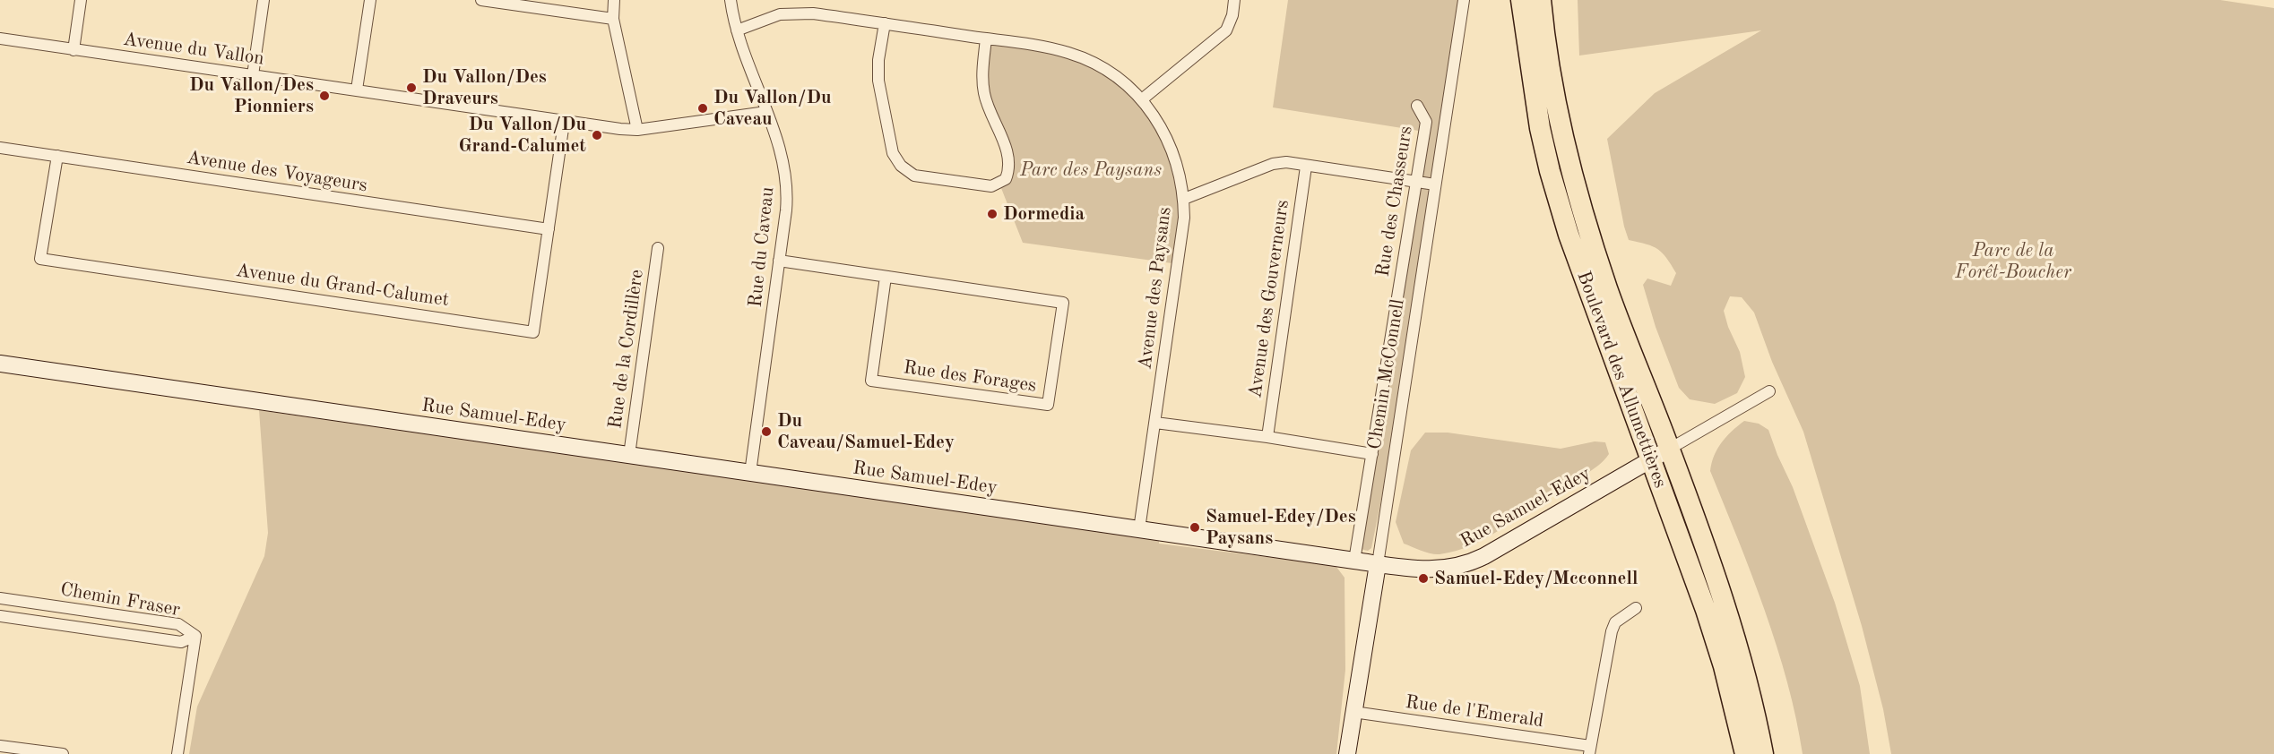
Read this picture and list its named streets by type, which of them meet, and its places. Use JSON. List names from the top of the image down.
{
  "streets": {
    "highway": ["Boulevard des Allumettières"],
    "street": [
      "Avenue du Vallon",
      "Avenue des Voyageurs",
      "Rue des Chasseurs",
      "Rue du Caveau",
      "Avenue du Grand-Calumet",
      "Avenue des Paysans",
      "Avenue des Gouverneurs",
      "Rue de la Cordillère",
      "Chemin McConnell",
      "Rue des Forages",
      "Rue Samuel-Edey",
      "Chemin Fraser",
      "Rue de l'Emerald"
    ]
  },
  "crossings": [
    ["Avenue du Vallon", "Rue du Caveau"],
    ["Avenue du Vallon", "Avenue du Grand-Calumet"],
    ["Avenue des Voyageurs", "Avenue du Grand-Calumet"],
    ["Rue des Chasseurs", "Rue Samuel-Edey"],
    ["Rue du Caveau", "Avenue des Paysans"],
    ["Rue du Caveau", "Rue des Forages"],
    ["Rue du Caveau", "Rue Samuel-Edey"],
    ["Avenue des Paysans", "Rue Samuel-Edey"],
    ["Rue de la Cordillère", "Rue Samuel-Edey"],
    ["Chemin McConnell", "Rue Samuel-Edey"],
    ["Chemin McConnell", "Rue de l'Emerald"],
    ["Boulevard des Allumettières", "Rue Samuel-Edey"]
  ],
  "parks": ["Parc des Paysans", "Parc de la Forêt-Boucher"],
  "places": [
    "Du Vallon/Des Draveurs",
    "Du Vallon/Des Pionniers",
    "Du Vallon/Du Caveau",
    "Du Vallon/Du Grand-Calumet",
    "Dormedia",
    "Du Caveau/Samuel-Edey",
    "Samuel-Edey/Des Paysans",
    "Samuel-Edey/Mcconnell"
  ]
}
